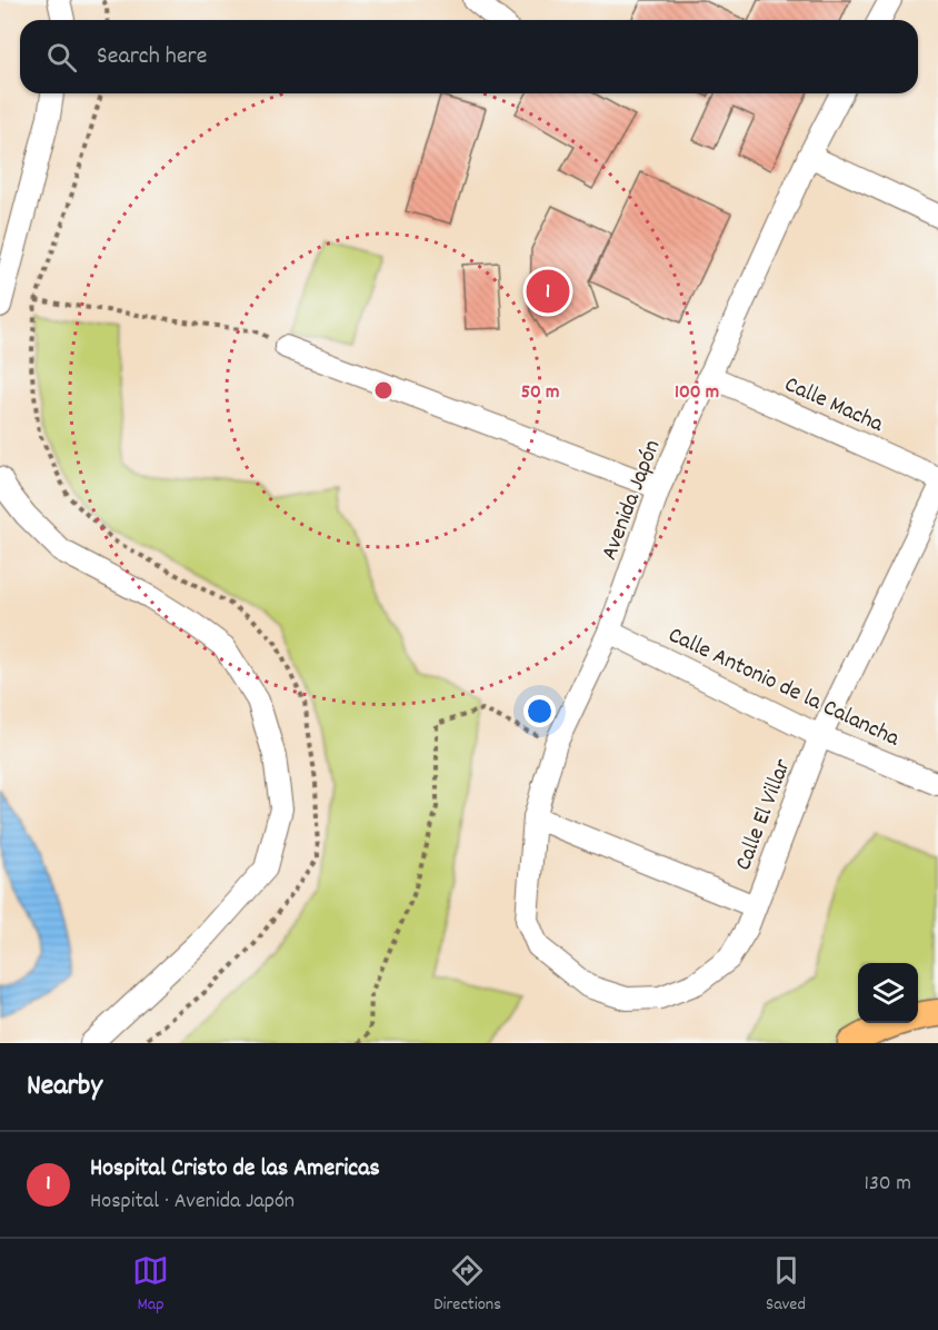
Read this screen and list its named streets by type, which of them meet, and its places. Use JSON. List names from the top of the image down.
{
  "streets": {
    "street": [
      "Calle Macha",
      "Avenida Japón",
      "Calle Antonio de la Calancha",
      "Calle El Villar"
    ]
  },
  "crossings": [
    ["Calle Macha", "Avenida Japón"],
    ["Avenida Japón", "Calle Antonio de la Calancha"],
    ["Avenida Japón", "Calle El Villar"],
    ["Calle Antonio de la Calancha", "Calle El Villar"]
  ],
  "page": {
    "search": "Search here",
    "pins": "1",
    "heading": "Nearby",
    "list": [
      {
        "mark": "1",
        "name": "Hospital Cristo de las Americas",
        "note": "Hospital · Avenida Japón",
        "value": "130 m"
      }
    ],
    "nav": ["Map", "Directions", "Saved"]
  },
  "rings": ["50 m", "100 m"]
}
